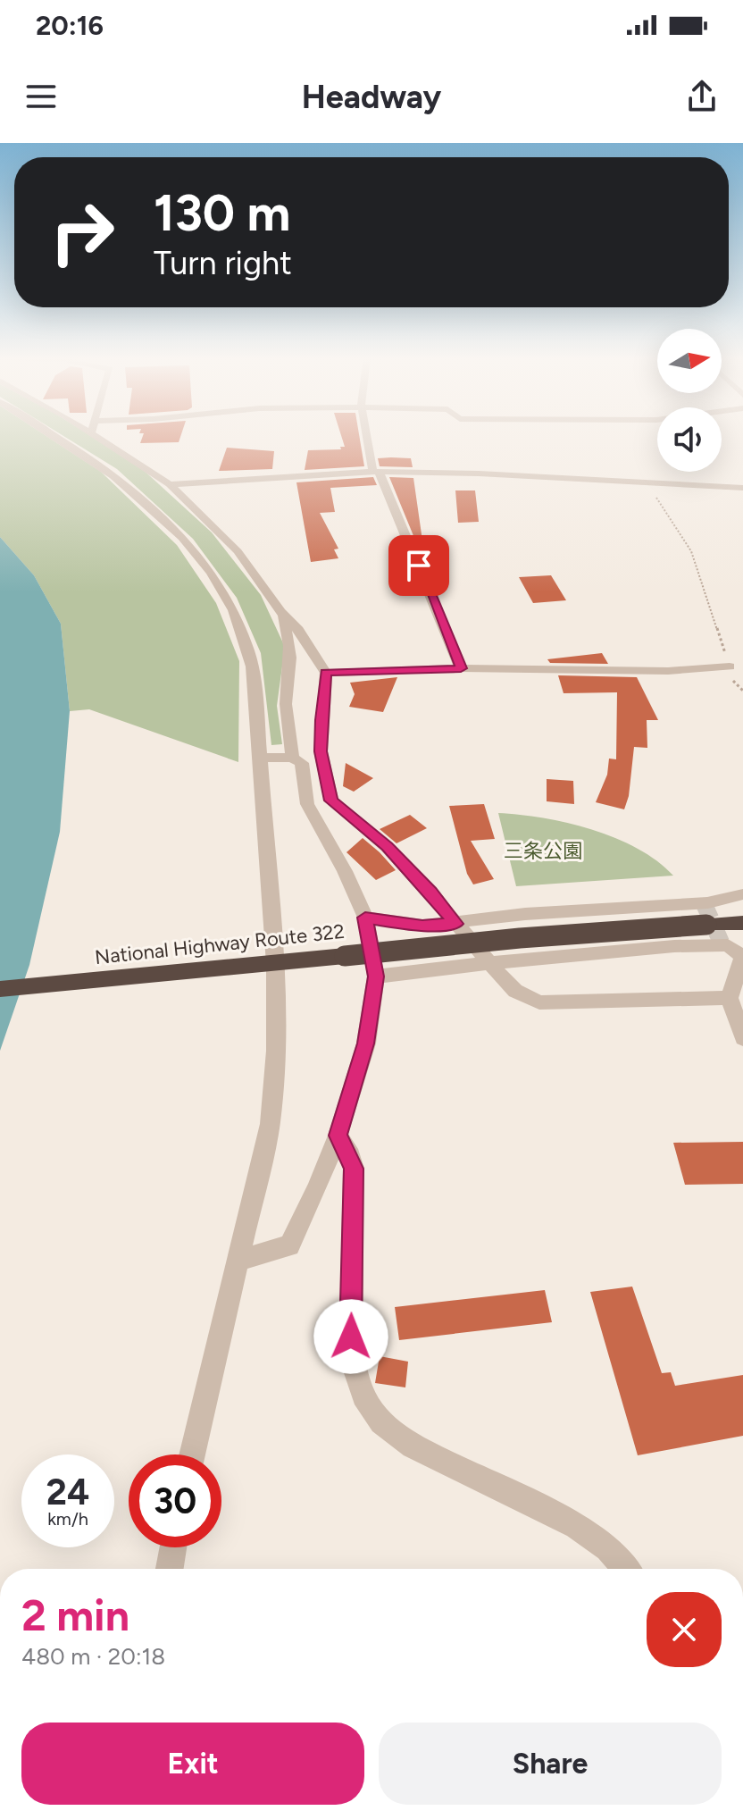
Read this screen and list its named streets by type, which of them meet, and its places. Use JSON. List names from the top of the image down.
{
  "streets": {
    "highway": ["National Highway Route 322"]
  },
  "parks": ["三条公園"],
  "north": "right",
  "page": {
    "status": "20:16",
    "header": "Headway",
    "turn": ["130 m", "Turn right"],
    "speed": "24 km/h",
    "limit": "30",
    "heading": ["2 min", "480 m · 20:18"],
    "buttons": ["Exit", "Share"]
  }
}
